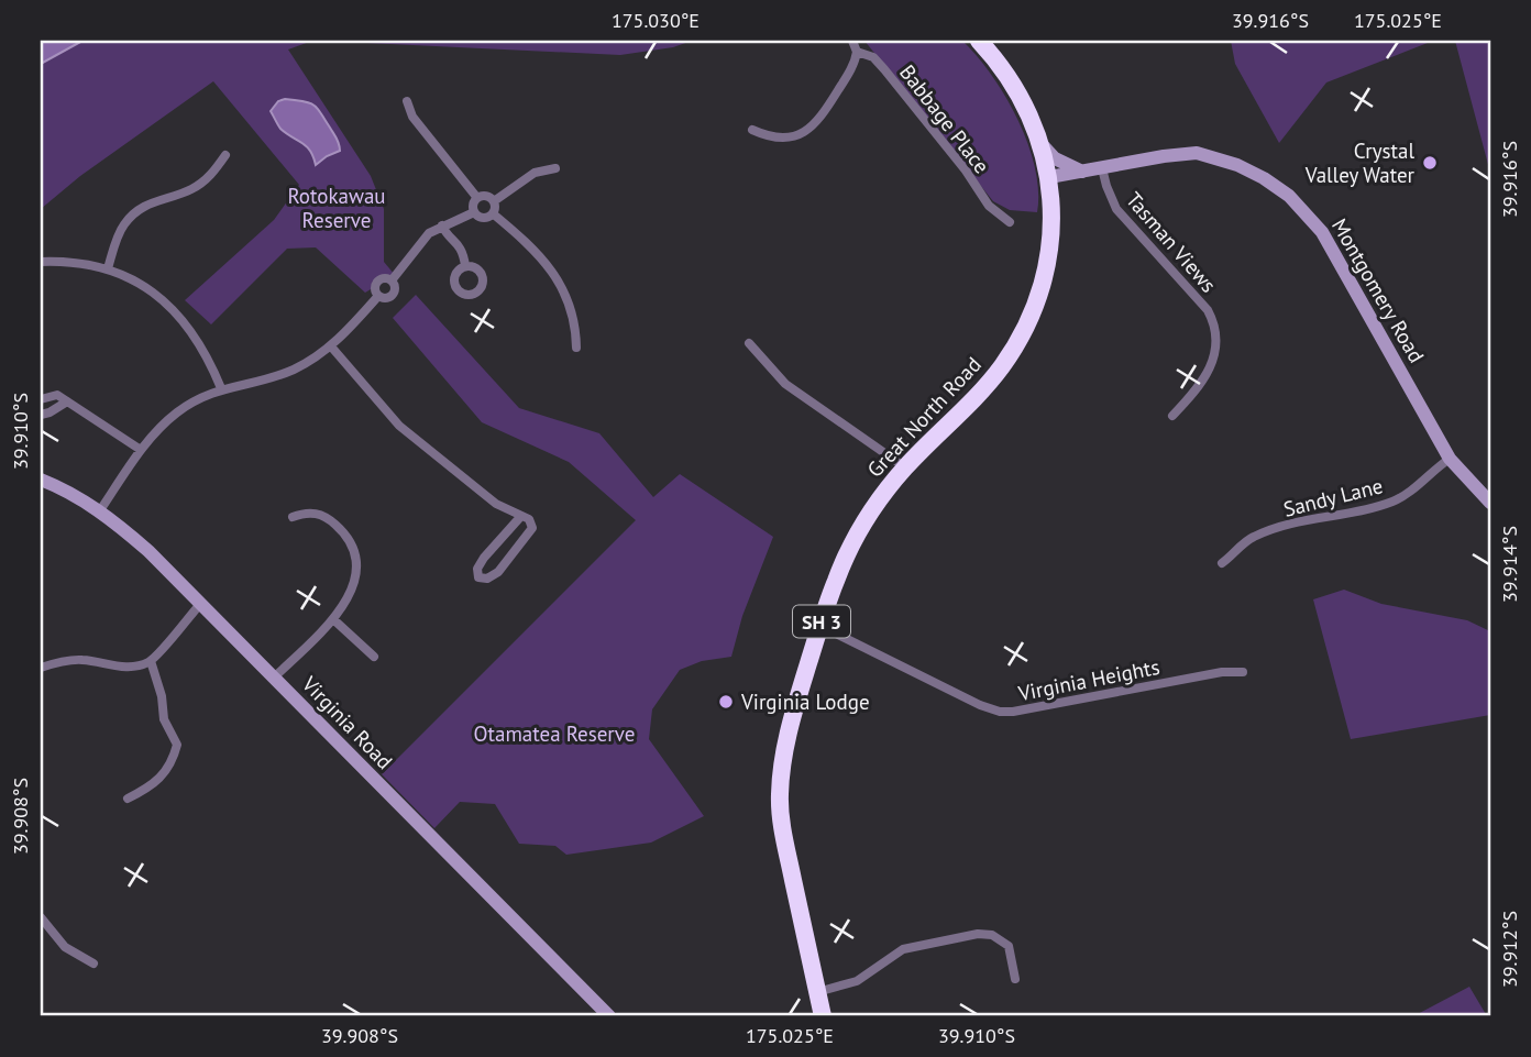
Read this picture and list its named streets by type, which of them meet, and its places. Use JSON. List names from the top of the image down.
{
  "streets": {
    "highway": ["Great North Road", "SH 3"],
    "street": [
      "Babbage Place",
      "Tasman Views",
      "Montgomery Road",
      "Sandy Lane",
      "Virginia Heights",
      "Virginia Road"
    ]
  },
  "crossings": [
    ["Tasman Views", "Montgomery Road"],
    ["Montgomery Road", "Great North Road"],
    ["Montgomery Road", "Sandy Lane"],
    ["Great North Road", "Virginia Heights"]
  ],
  "parks": ["Rotokawau Reserve", "Otamatea Reserve"],
  "places": ["Crystal Valley Water", "Virginia Lodge"],
  "coordinates": [
    "175.030°E",
    "39.916°S",
    "175.025°E",
    "39.910°S",
    "39.914°S",
    "39.908°S",
    "39.912°S"
  ]
}
